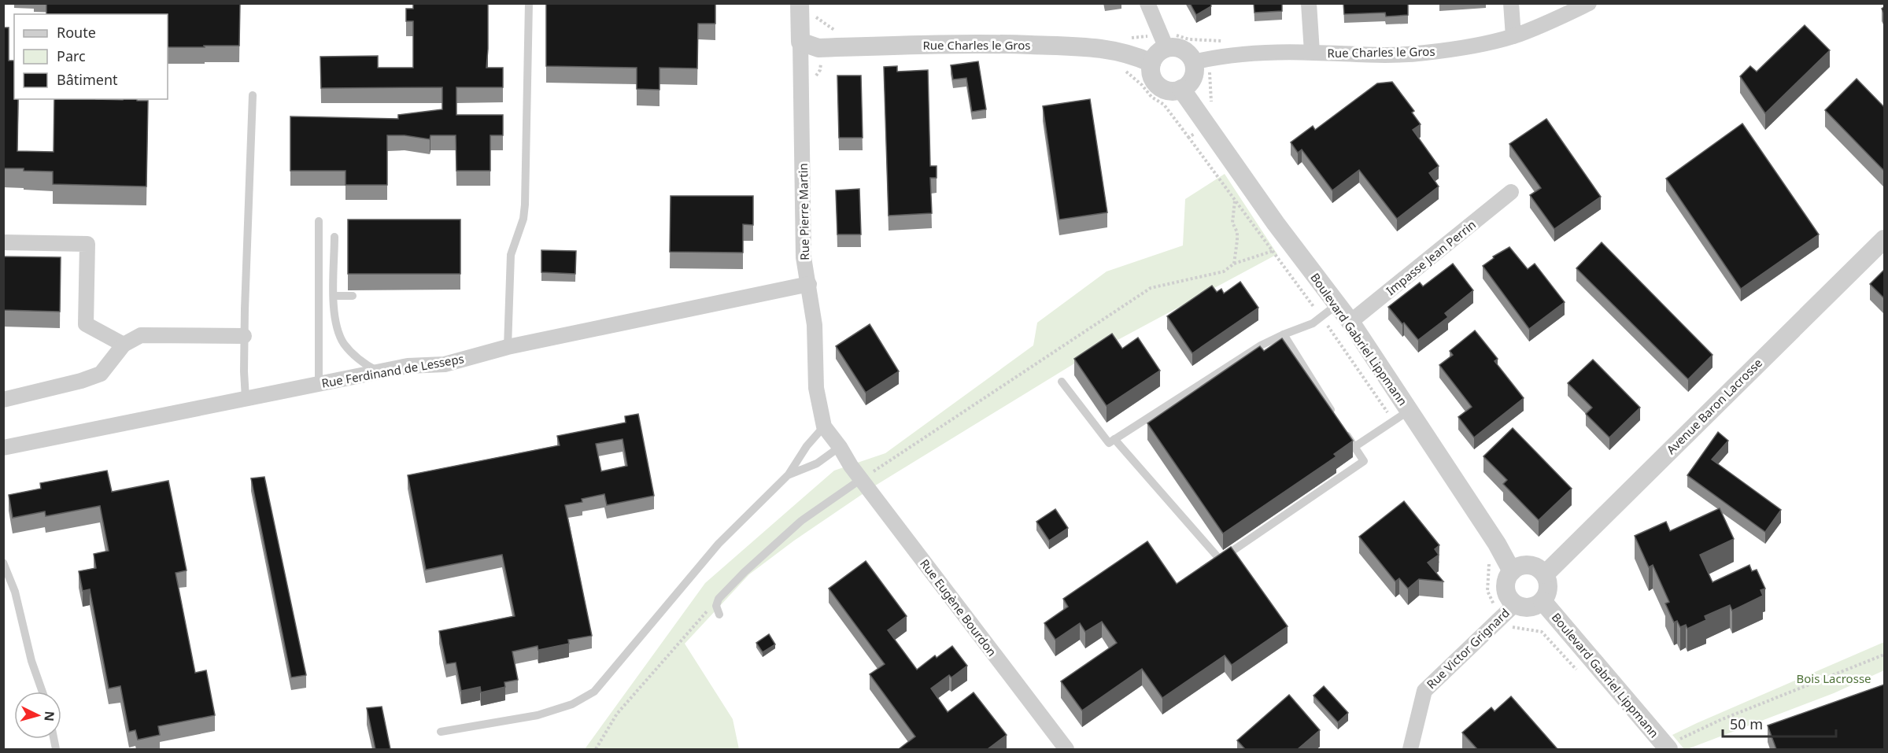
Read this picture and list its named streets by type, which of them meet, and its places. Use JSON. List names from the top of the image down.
{
  "streets": {
    "street": [
      "Rue Charles le Gros",
      "Rue Pierre Martin",
      "Impasse Jean Perrin",
      "Boulevard Gabriel Lippmann",
      "Rue Ferdinand de Lesseps",
      "Avenue Baron Lacrosse",
      "Rue Eugène Bourdon",
      "Rue Victor Grignard"
    ]
  },
  "crossings": [
    ["Rue Charles le Gros", "Rue Pierre Martin"],
    ["Rue Charles le Gros", "Boulevard Gabriel Lippmann"],
    ["Rue Pierre Martin", "Rue Ferdinand de Lesseps"],
    ["Rue Pierre Martin", "Rue Eugène Bourdon"],
    ["Impasse Jean Perrin", "Boulevard Gabriel Lippmann"],
    ["Boulevard Gabriel Lippmann", "Avenue Baron Lacrosse"],
    ["Boulevard Gabriel Lippmann", "Rue Victor Grignard"],
    ["Avenue Baron Lacrosse", "Rue Victor Grignard"]
  ],
  "parks": ["Bois Lacrosse"],
  "legend": ["Route", "Parc", "Bâtiment"],
  "scale_bar": "50 m",
  "north": "right"
}
